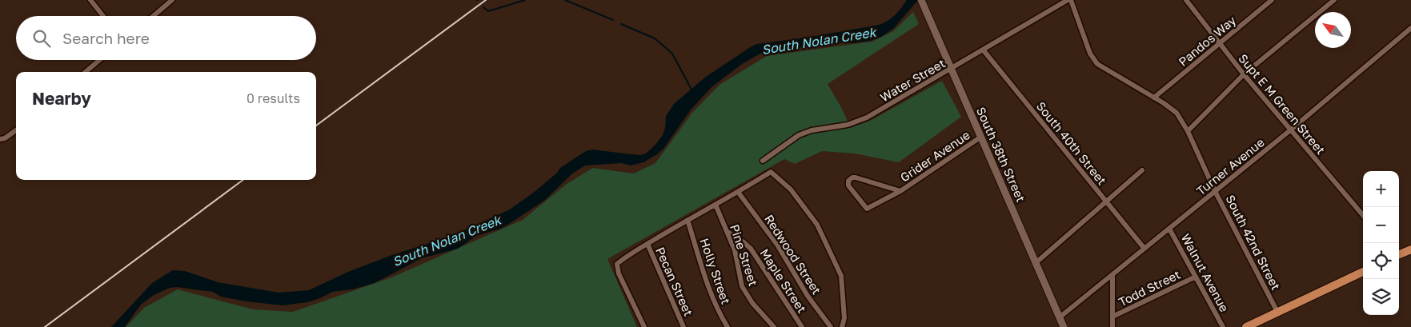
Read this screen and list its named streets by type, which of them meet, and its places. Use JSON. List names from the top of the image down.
{
  "streets": {
    "main road": ["South 38th Street"],
    "street": [
      "Pandos Way",
      "Water Street",
      "Supt E M Green Street",
      "South 40th Street",
      "Grider Avenue",
      "Turner Avenue",
      "South 42nd Street",
      "Redwood Street",
      "Pine Street",
      "Holly Street",
      "Walnut Avenue",
      "Maple Street",
      "Pecan Street",
      "Todd Street"
    ]
  },
  "crossings": [
    ["Pandos Way", "Supt E M Green Street"],
    ["Pandos Way", "South 42nd Street"],
    ["Water Street", "South 40th Street"],
    ["Water Street", "South 38th Street"],
    ["Supt E M Green Street", "Turner Avenue"],
    ["South 40th Street", "Turner Avenue"],
    ["South 38th Street", "Grider Avenue"],
    ["South 38th Street", "Turner Avenue"],
    ["Turner Avenue", "South 42nd Street"],
    ["Turner Avenue", "Walnut Avenue"],
    ["Pine Street", "Maple Street"],
    ["Walnut Avenue", "Todd Street"]
  ],
  "water": ["South Nolan Creek"],
  "north": "top left",
  "page": {
    "search": "Search here",
    "heading": ["Nearby", "0 results"],
    "map_buttons": ["+", "−"]
  }
}
